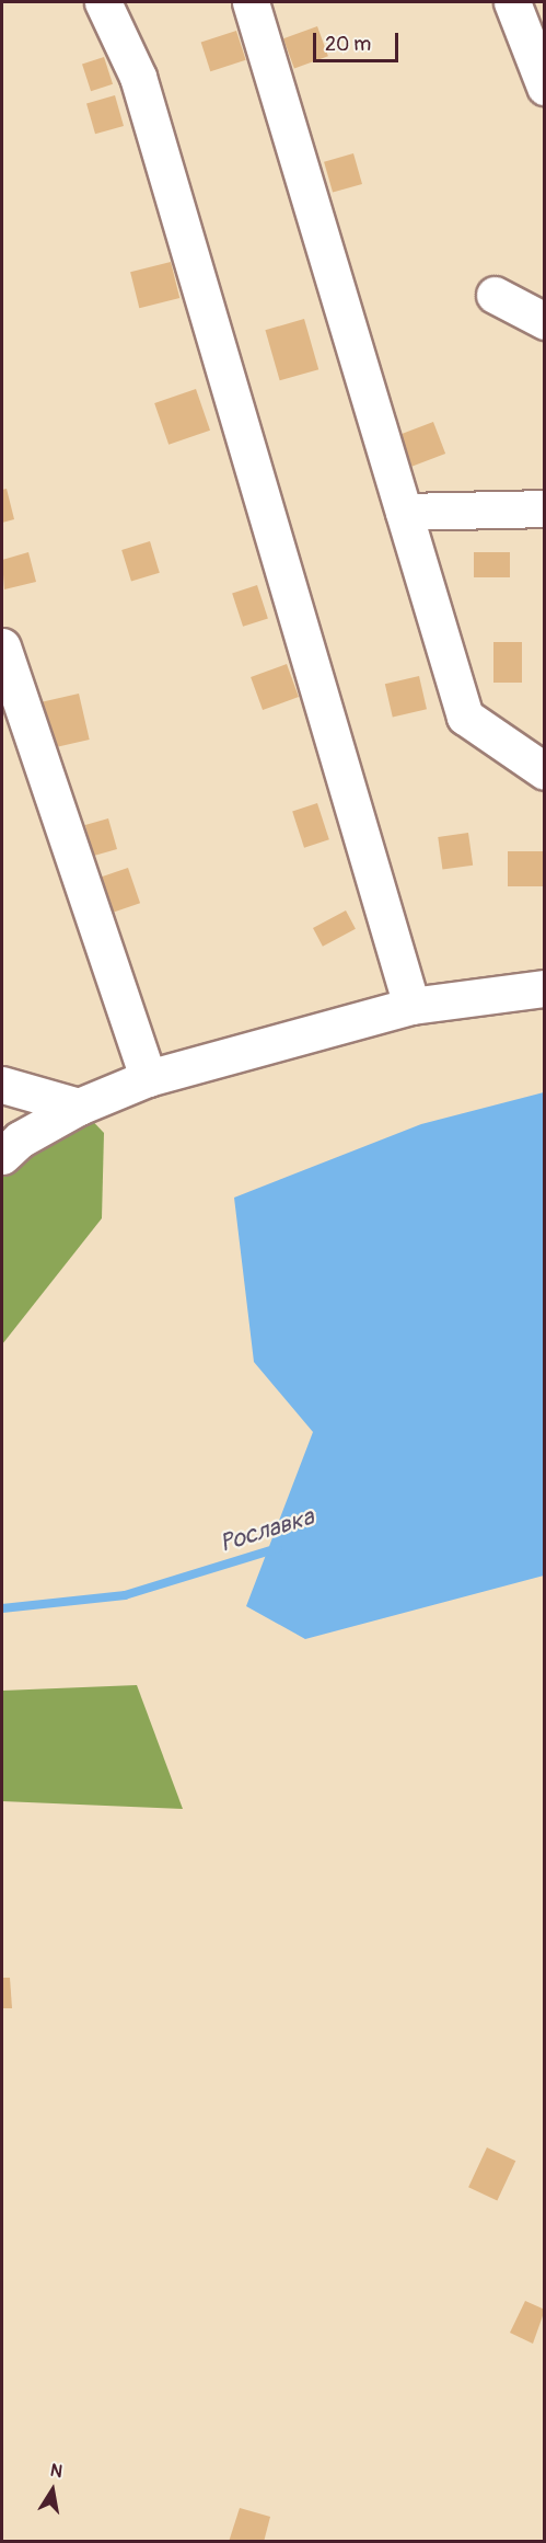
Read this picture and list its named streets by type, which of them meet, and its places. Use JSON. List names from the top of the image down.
{
  "water": ["Рославка"],
  "scale_bar": "20 m",
  "north": "top"
}
